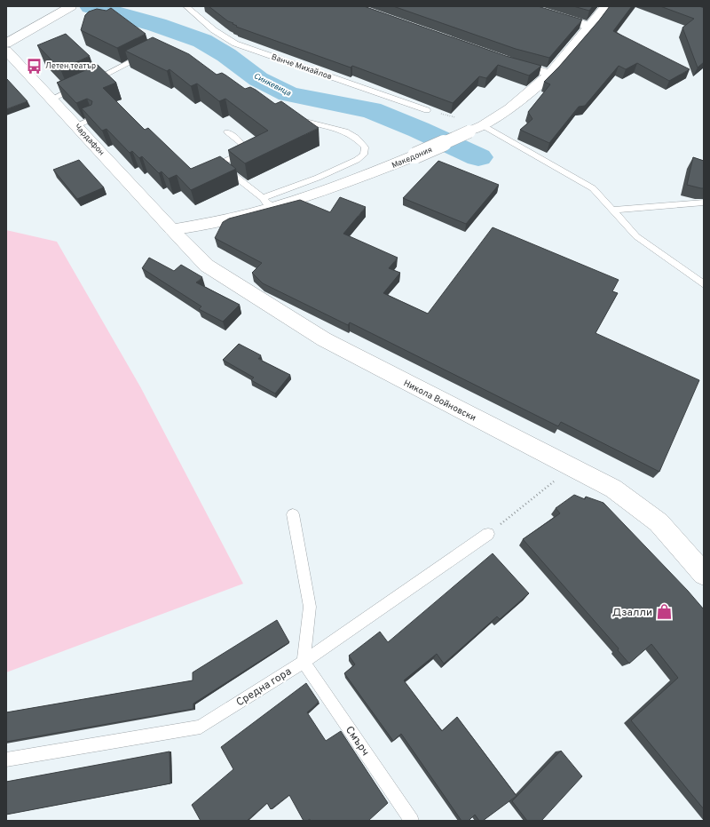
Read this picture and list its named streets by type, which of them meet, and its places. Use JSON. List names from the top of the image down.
{
  "streets": {
    "main road": ["Чардафон", "Македония", "Никола Войновски"],
    "lane": ["Ванче Михайлов", "Средна гора", "Смърч"]
  },
  "crossings": [
    ["Чардафон", "Македония"],
    ["Чардафон", "Никола Войновски"],
    ["Македония", "Никола Войновски"],
    ["Средна гора", "Смърч"]
  ],
  "water": ["Синкевица"],
  "places": {
    "bus stop": ["Летен театър"],
    "shop": ["Дзалли"]
  }
}
